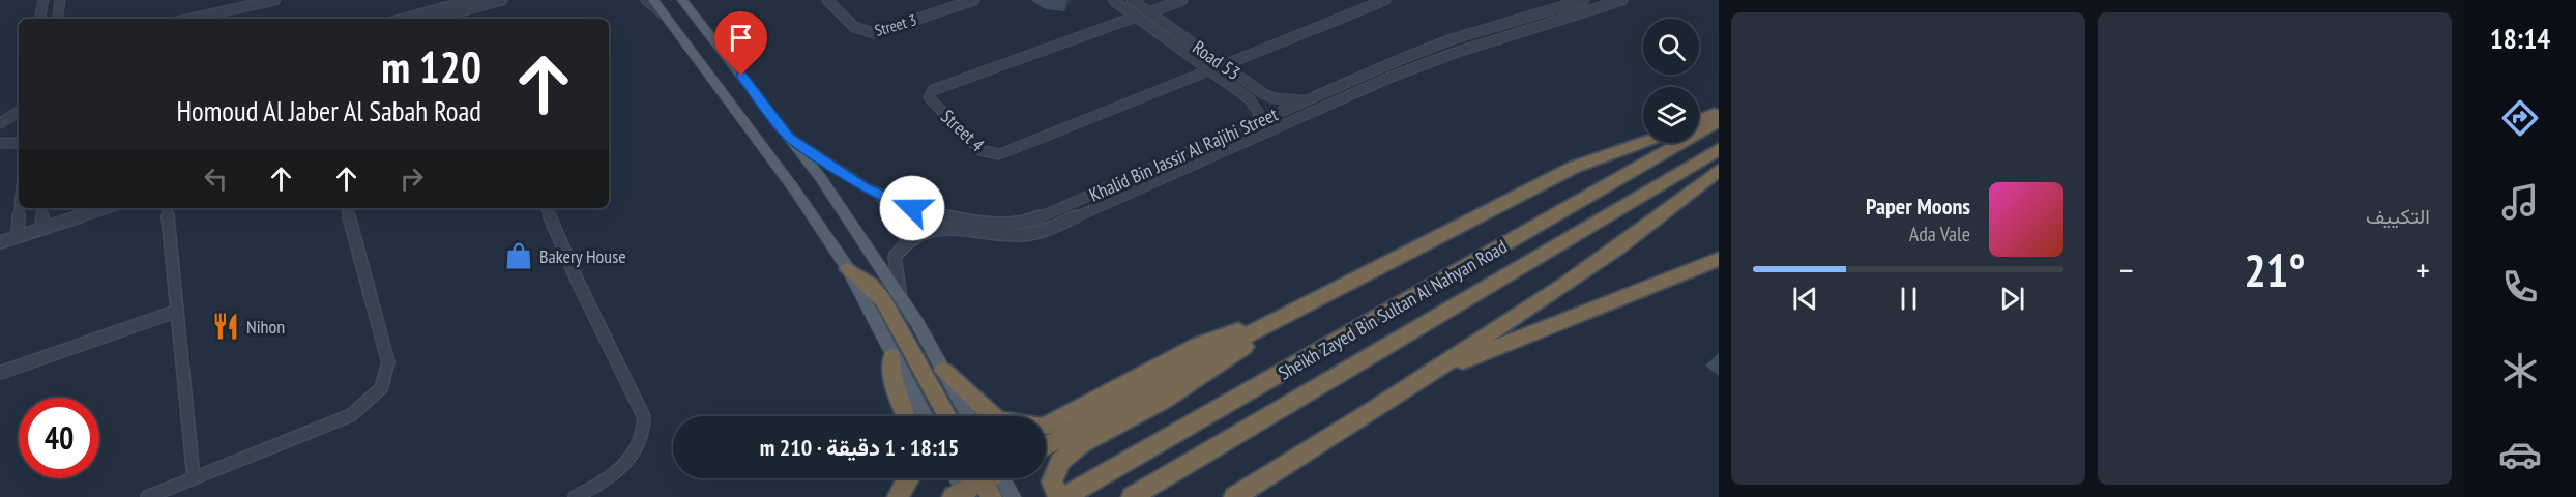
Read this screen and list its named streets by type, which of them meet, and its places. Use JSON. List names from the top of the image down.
{
  "streets": {
    "highway": ["Sheikh Zayed Bin Sultan Al Nahyan Road"],
    "street": [
      "Street 3",
      "Road 53",
      "Street 4",
      "Khalid Bin Jassir Al Rajihi Street"
    ]
  },
  "crossings": [
    ["Road 53", "Street 4"],
    ["Road 53", "Khalid Bin Jassir Al Rajihi Street"]
  ],
  "places": {
    "shop": ["Bakery House"],
    "restaurant": ["Nihon"]
  },
  "page": {
    "tabs": "18:14",
    "tile": "التكييف",
    "turn": ["120 m", "Homoud Al Jaber Al Sabah Road"],
    "song": ["Paper Moons", "Ada Vale"],
    "heat": ["−", "21°", "+"],
    "limit": "40",
    "trip": "18:15 · 1 دقيقة · 210 m"
  }
}
